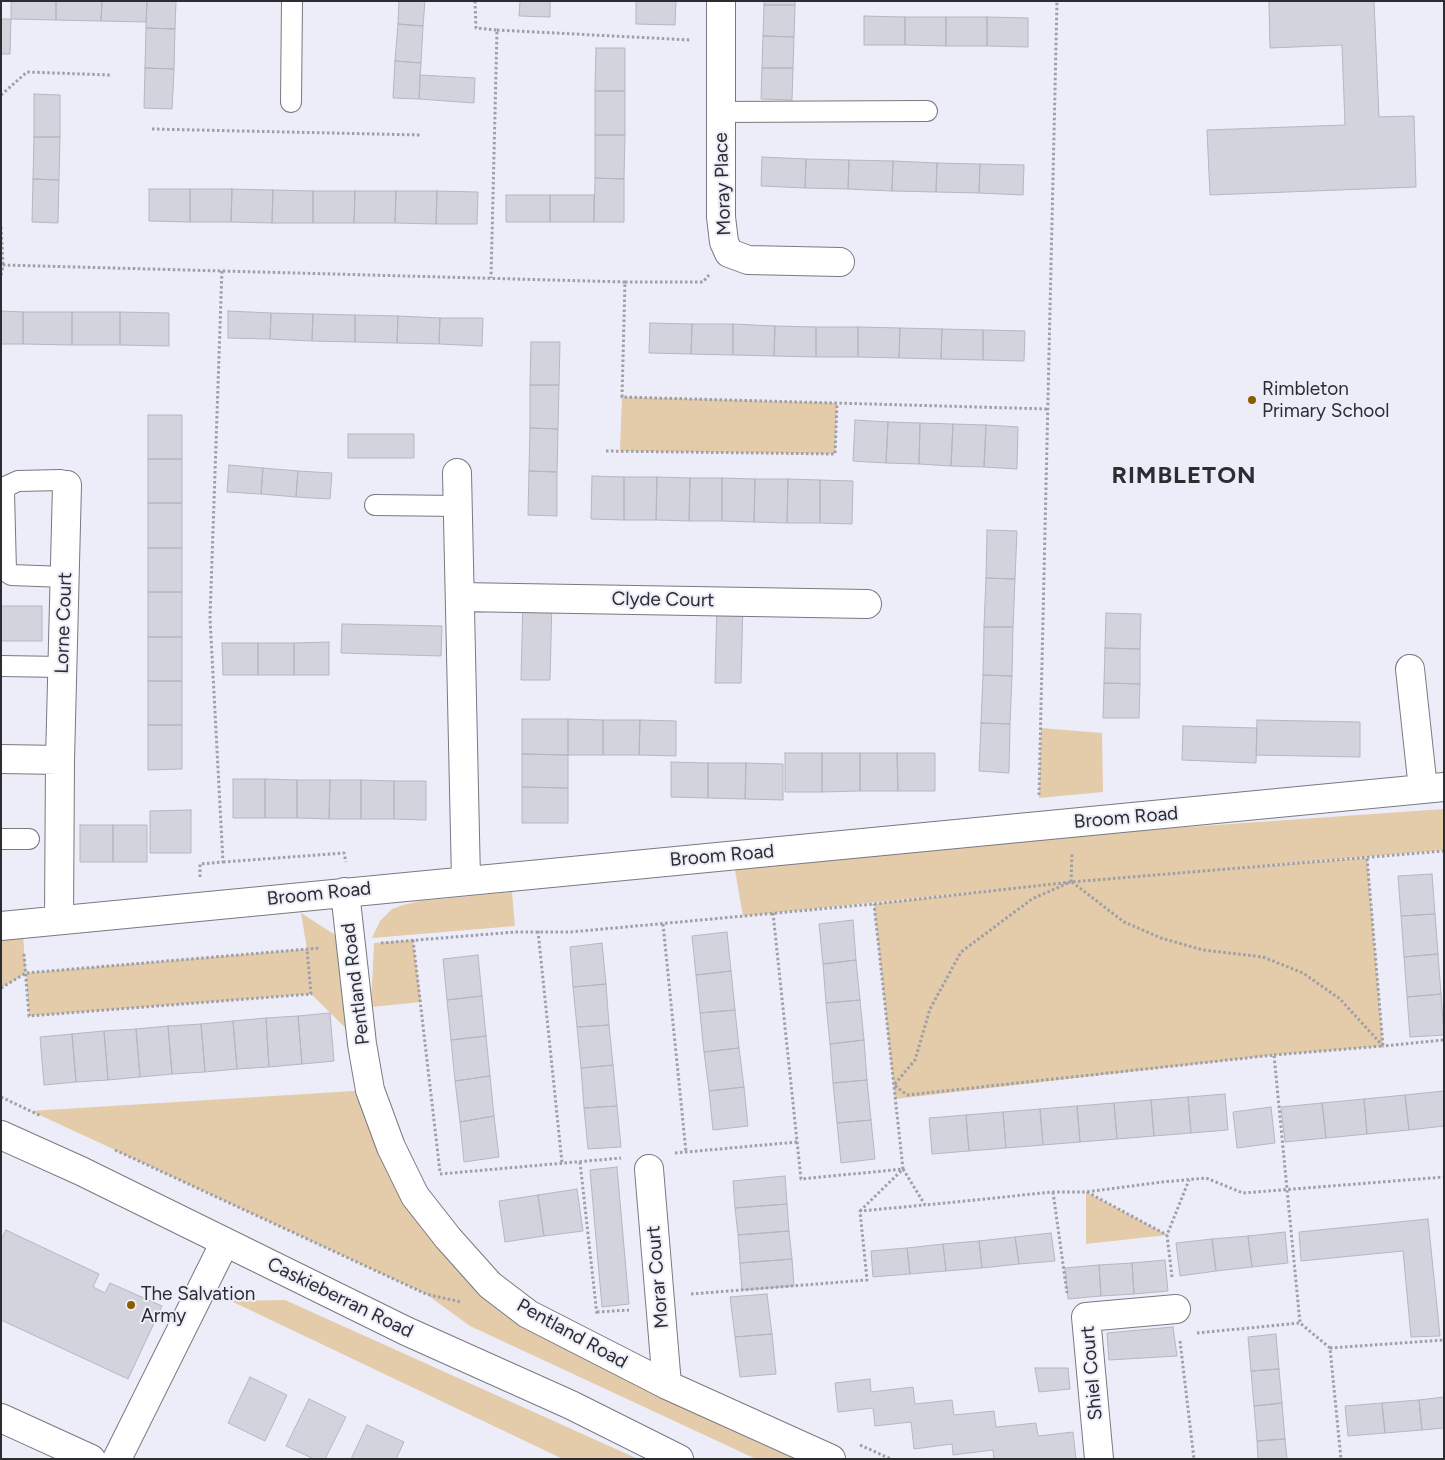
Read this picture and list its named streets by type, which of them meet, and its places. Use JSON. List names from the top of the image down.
{
  "streets": {
    "street": [
      "Moray Place",
      "Clyde Court",
      "Lorne Court",
      "Broom Road",
      "Pentland Road",
      "Morar Court",
      "Caskieberran Road",
      "Shiel Court"
    ]
  },
  "crossings": [
    ["Lorne Court", "Broom Road"],
    ["Broom Road", "Pentland Road"],
    ["Pentland Road", "Morar Court"]
  ],
  "districts": ["RIMBLETON"],
  "places": ["Rimbleton Primary School", "The Salvation Army"]
}
